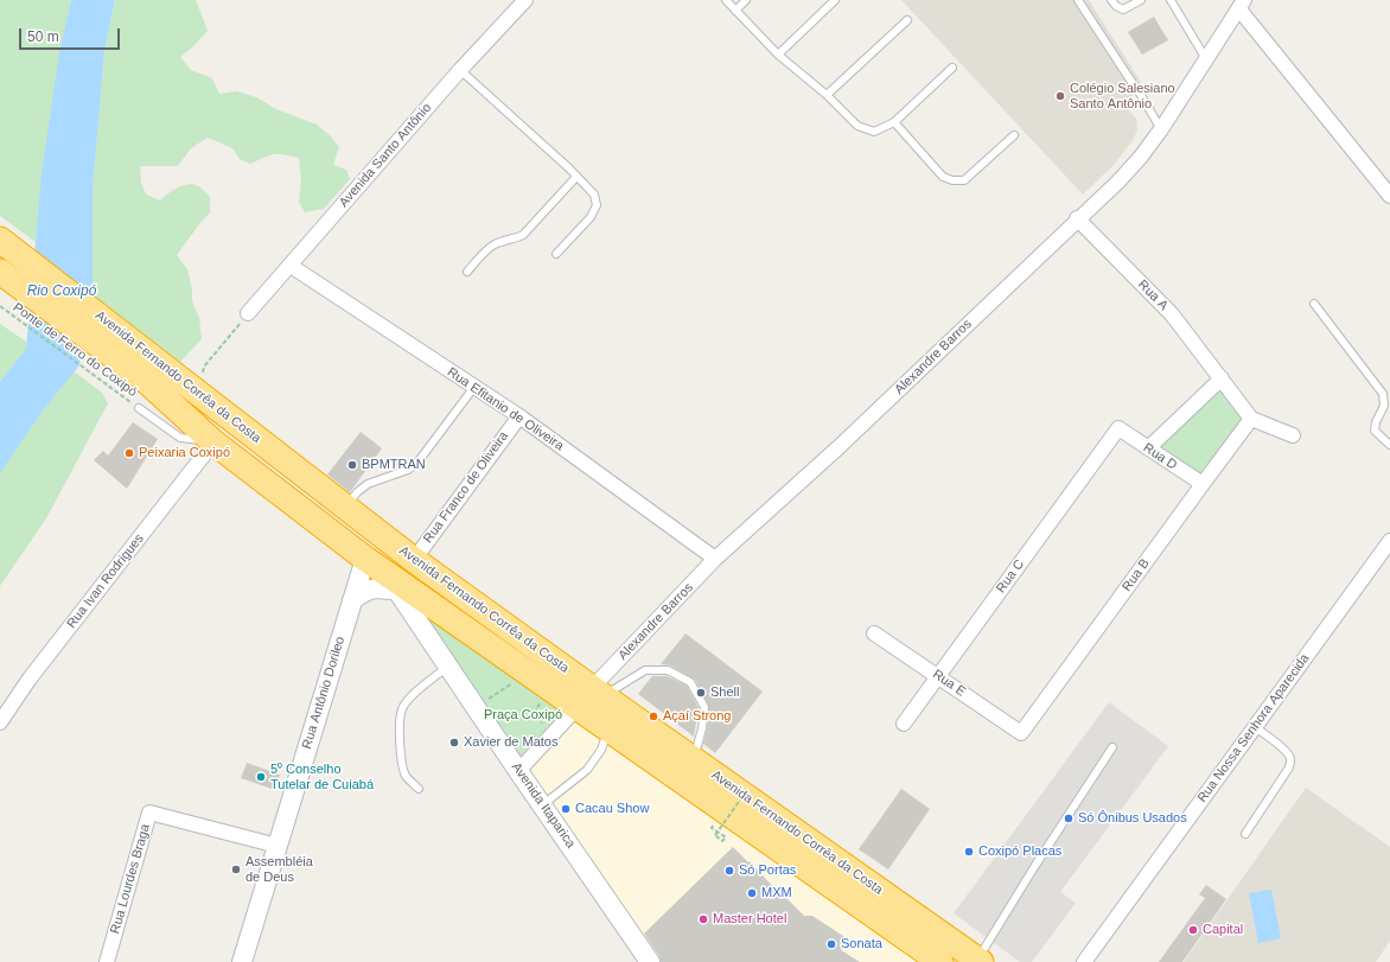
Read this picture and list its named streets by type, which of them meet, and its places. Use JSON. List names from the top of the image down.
{
  "streets": {
    "highway": ["Avenida Fernando Corrêa da Costa"],
    "street": [
      "Avenida Santo Antônio",
      "Rua A",
      "Alexandre Barros",
      "Rua Efitanio de Oliveira",
      "Rua D",
      "Rua Franco de Oliveira",
      "Rua B",
      "Rua C",
      "Rua Ivan Rodrigues",
      "Rua E",
      "Rua Antônio Dorileo",
      "Rua Nossa Senhora Aparecida",
      "Avenida Itaparica",
      "Rua Lourdes Braga"
    ],
    "path": ["Ponte de Ferro do Coxipó"]
  },
  "crossings": [
    ["Avenida Santo Antônio", "Rua Efitanio de Oliveira"],
    ["Rua A", "Alexandre Barros"],
    ["Rua A", "Rua B"],
    ["Alexandre Barros", "Avenida Fernando Corrêa da Costa"],
    ["Alexandre Barros", "Rua Efitanio de Oliveira"],
    ["Alexandre Barros", "Avenida Itaparica"],
    ["Avenida Fernando Corrêa da Costa", "Rua Franco de Oliveira"],
    ["Avenida Fernando Corrêa da Costa", "Rua Ivan Rodrigues"],
    ["Avenida Fernando Corrêa da Costa", "Rua Antônio Dorileo"],
    ["Avenida Fernando Corrêa da Costa", "Avenida Itaparica"],
    ["Rua Efitanio de Oliveira", "Rua Franco de Oliveira"],
    ["Rua D", "Rua B"],
    ["Rua D", "Rua C"],
    ["Rua B", "Rua E"],
    ["Rua C", "Rua E"],
    ["Rua Antônio Dorileo", "Rua Lourdes Braga"]
  ],
  "water": ["Rio Coxipó"],
  "parks": ["Praça Coxipó"],
  "places": [
    "Colégio Salesiano Santo Antônio",
    "Peixaria Coxipó",
    "BPMTRAN",
    "Shell",
    "Açaí Strong",
    "Xavier de Matos",
    "5⁰ Conselho Tutelar de Cuiabá",
    "Cacau Show",
    "Só Ônibus Usados",
    "Coxipó Placas",
    "Assembléia de Deus",
    "Só Portas",
    "MXM",
    "Master Hotel",
    "Capital",
    "Sonata"
  ],
  "scale_bar": "50 m"
}
